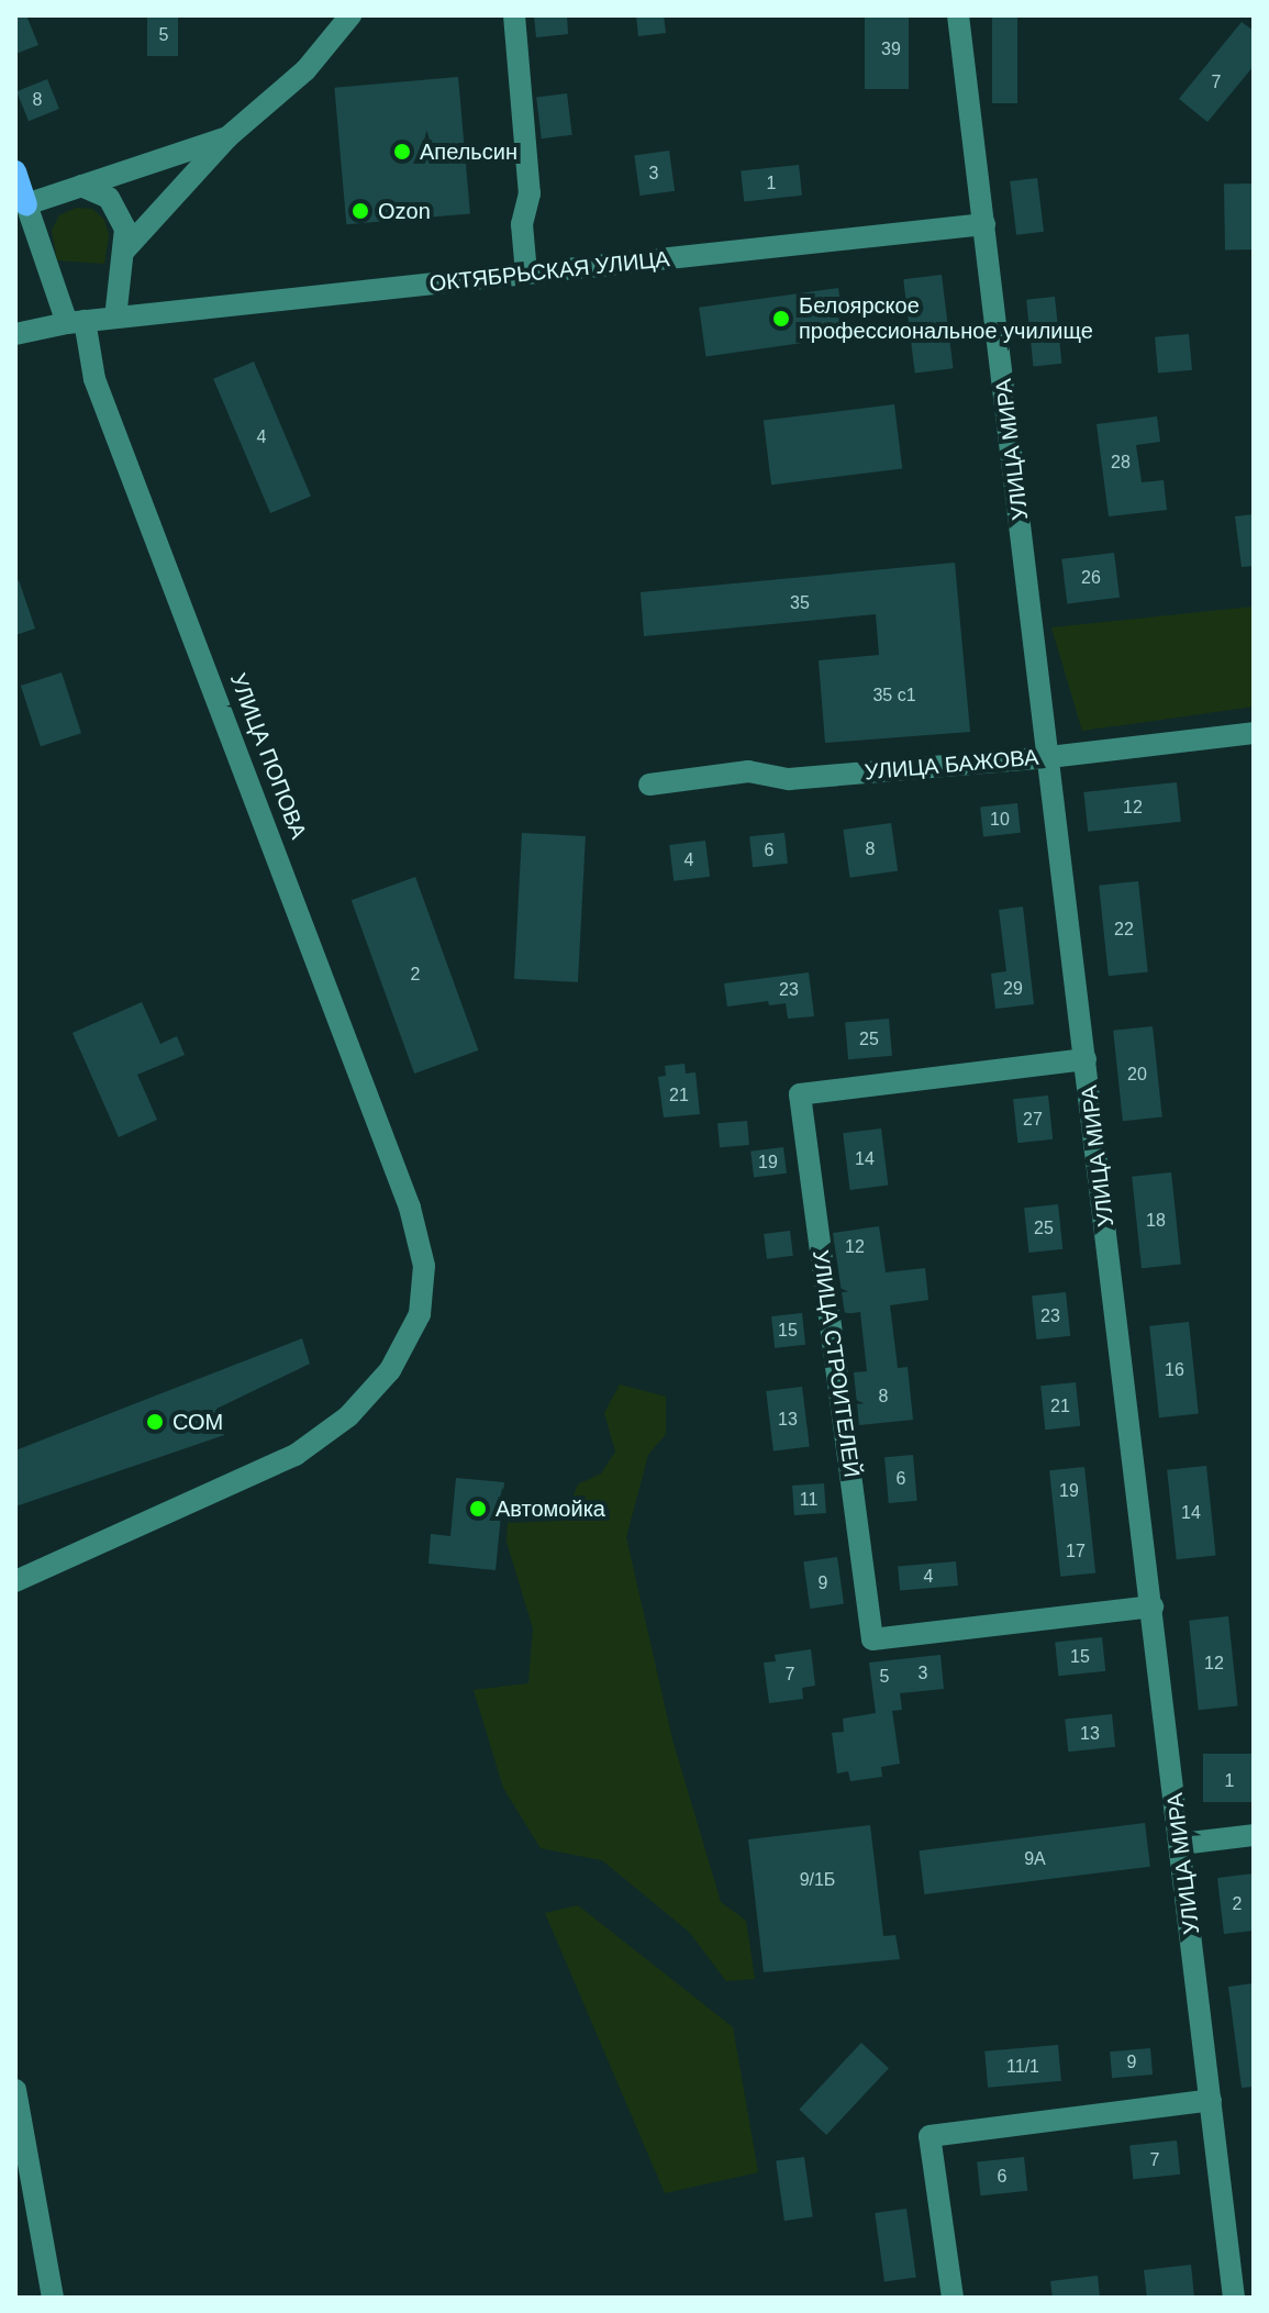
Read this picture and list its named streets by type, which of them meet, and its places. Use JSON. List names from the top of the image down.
{
  "streets": {
    "street": [
      "ОКТЯБРЬСКАЯ УЛИЦА",
      "УЛИЦА МИРА",
      "УЛИЦА ПОПОВА",
      "УЛИЦА БАЖОВА",
      "УЛИЦА СТРОИТЕЛЕЙ"
    ]
  },
  "crossings": [
    ["ОКТЯБРЬСКАЯ УЛИЦА", "УЛИЦА МИРА"],
    ["ОКТЯБРЬСКАЯ УЛИЦА", "УЛИЦА ПОПОВА"],
    ["УЛИЦА МИРА", "УЛИЦА БАЖОВА"],
    ["УЛИЦА МИРА", "УЛИЦА СТРОИТЕЛЕЙ"]
  ],
  "places": [
    "Апельсин",
    "Ozon",
    "Белоярское профессиональное училище",
    "СОМ",
    "Автомойка"
  ],
  "house_numbers": [
    "5",
    "39",
    "7",
    "8",
    "3",
    "1",
    "4",
    "28",
    "26",
    "35",
    "35 с1",
    "12",
    "10",
    "8",
    "6",
    "4",
    "22",
    "2",
    "29",
    "23",
    "25",
    "20",
    "21",
    "27",
    "14",
    "19",
    "18",
    "25",
    "12",
    "23",
    "15",
    "16",
    "8",
    "21",
    "13",
    "6",
    "19",
    "11",
    "14",
    "17",
    "4",
    "9",
    "15",
    "12",
    "3",
    "7",
    "5",
    "13",
    "1",
    "9А",
    "9/1Б",
    "2",
    "9",
    "11/1",
    "7",
    "6"
  ]
}
